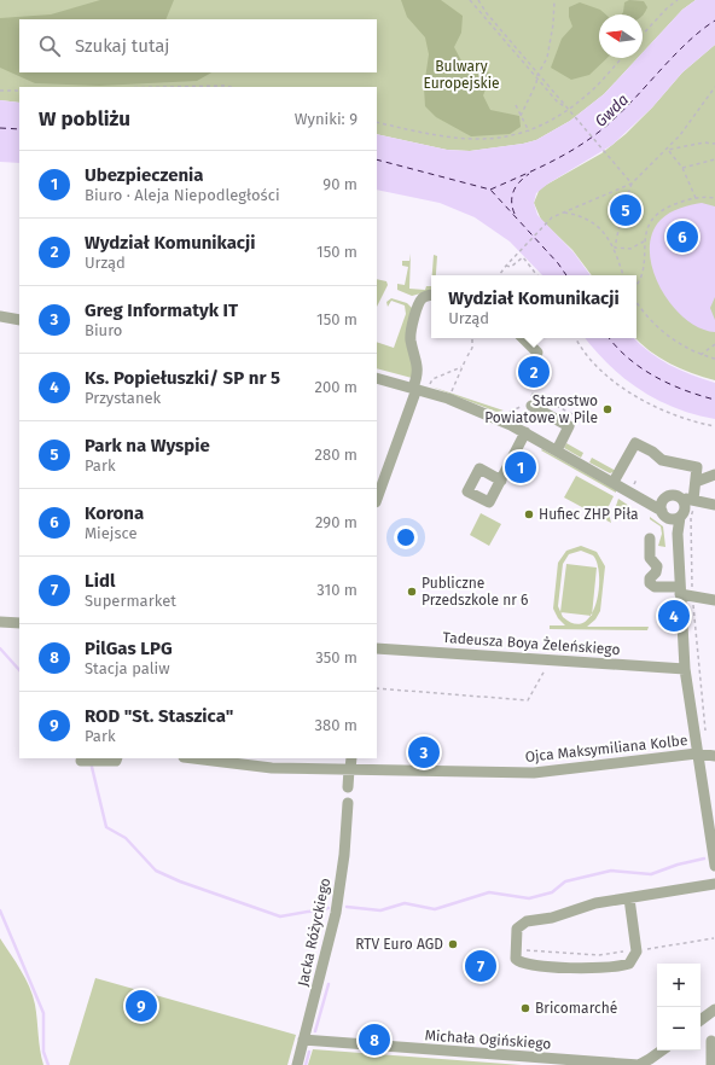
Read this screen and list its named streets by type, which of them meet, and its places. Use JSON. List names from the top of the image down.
{
  "streets": {
    "street": [
      "Tadeusza Boya Żeleńskiego",
      "Ojca Maksymiliana Kolbe",
      "Jacka Różyckiego",
      "Michała Ogińskiego"
    ]
  },
  "crossings": [
    ["Jacka Różyckiego", "Michała Ogińskiego"]
  ],
  "water": ["Gwda"],
  "parks": ["Bulwary Europejskie"],
  "places": [
    "Starostwo Powiatowe w Pile",
    "Hufiec ZHP Piła",
    "Publiczne Przedszkole nr 6",
    "RTV Euro AGD",
    "Bricomarché"
  ],
  "north": "left",
  "page": {
    "search": "Szukaj tutaj",
    "heading": ["W pobliżu", "Wyniki: 9"],
    "list": [
      {
        "mark": "1",
        "name": "Ubezpieczenia",
        "note": "Biuro · Aleja Niepodległości",
        "value": "90 m"
      },
      {
        "mark": "2",
        "name": "Wydział Komunikacji",
        "note": "Urząd",
        "value": "150 m"
      },
      {
        "mark": "3",
        "name": "Greg Informatyk IT",
        "note": "Biuro",
        "value": "150 m"
      },
      {
        "mark": "4",
        "name": "Ks. Popiełuszki/ SP nr 5",
        "note": "Przystanek",
        "value": "200 m"
      },
      {
        "mark": "5",
        "name": "Park na Wyspie",
        "note": "Park",
        "value": "280 m"
      },
      {
        "mark": "6",
        "name": "Korona",
        "note": "Miejsce",
        "value": "290 m"
      },
      {
        "mark": "7",
        "name": "Lidl",
        "note": "Supermarket",
        "value": "310 m"
      },
      {
        "mark": "8",
        "name": "PilGas LPG",
        "note": "Stacja paliw",
        "value": "350 m"
      },
      {
        "mark": "9",
        "name": "ROD \"St. Staszica\"",
        "note": "Park",
        "value": "380 m"
      }
    ],
    "pins": [
      "5",
      "6",
      "2",
      "1",
      "4",
      "3",
      "7",
      "9",
      "8"
    ],
    "popup": ["Wydział Komunikacji", "Urząd"],
    "map_buttons": ["+", "−"]
  }
}
